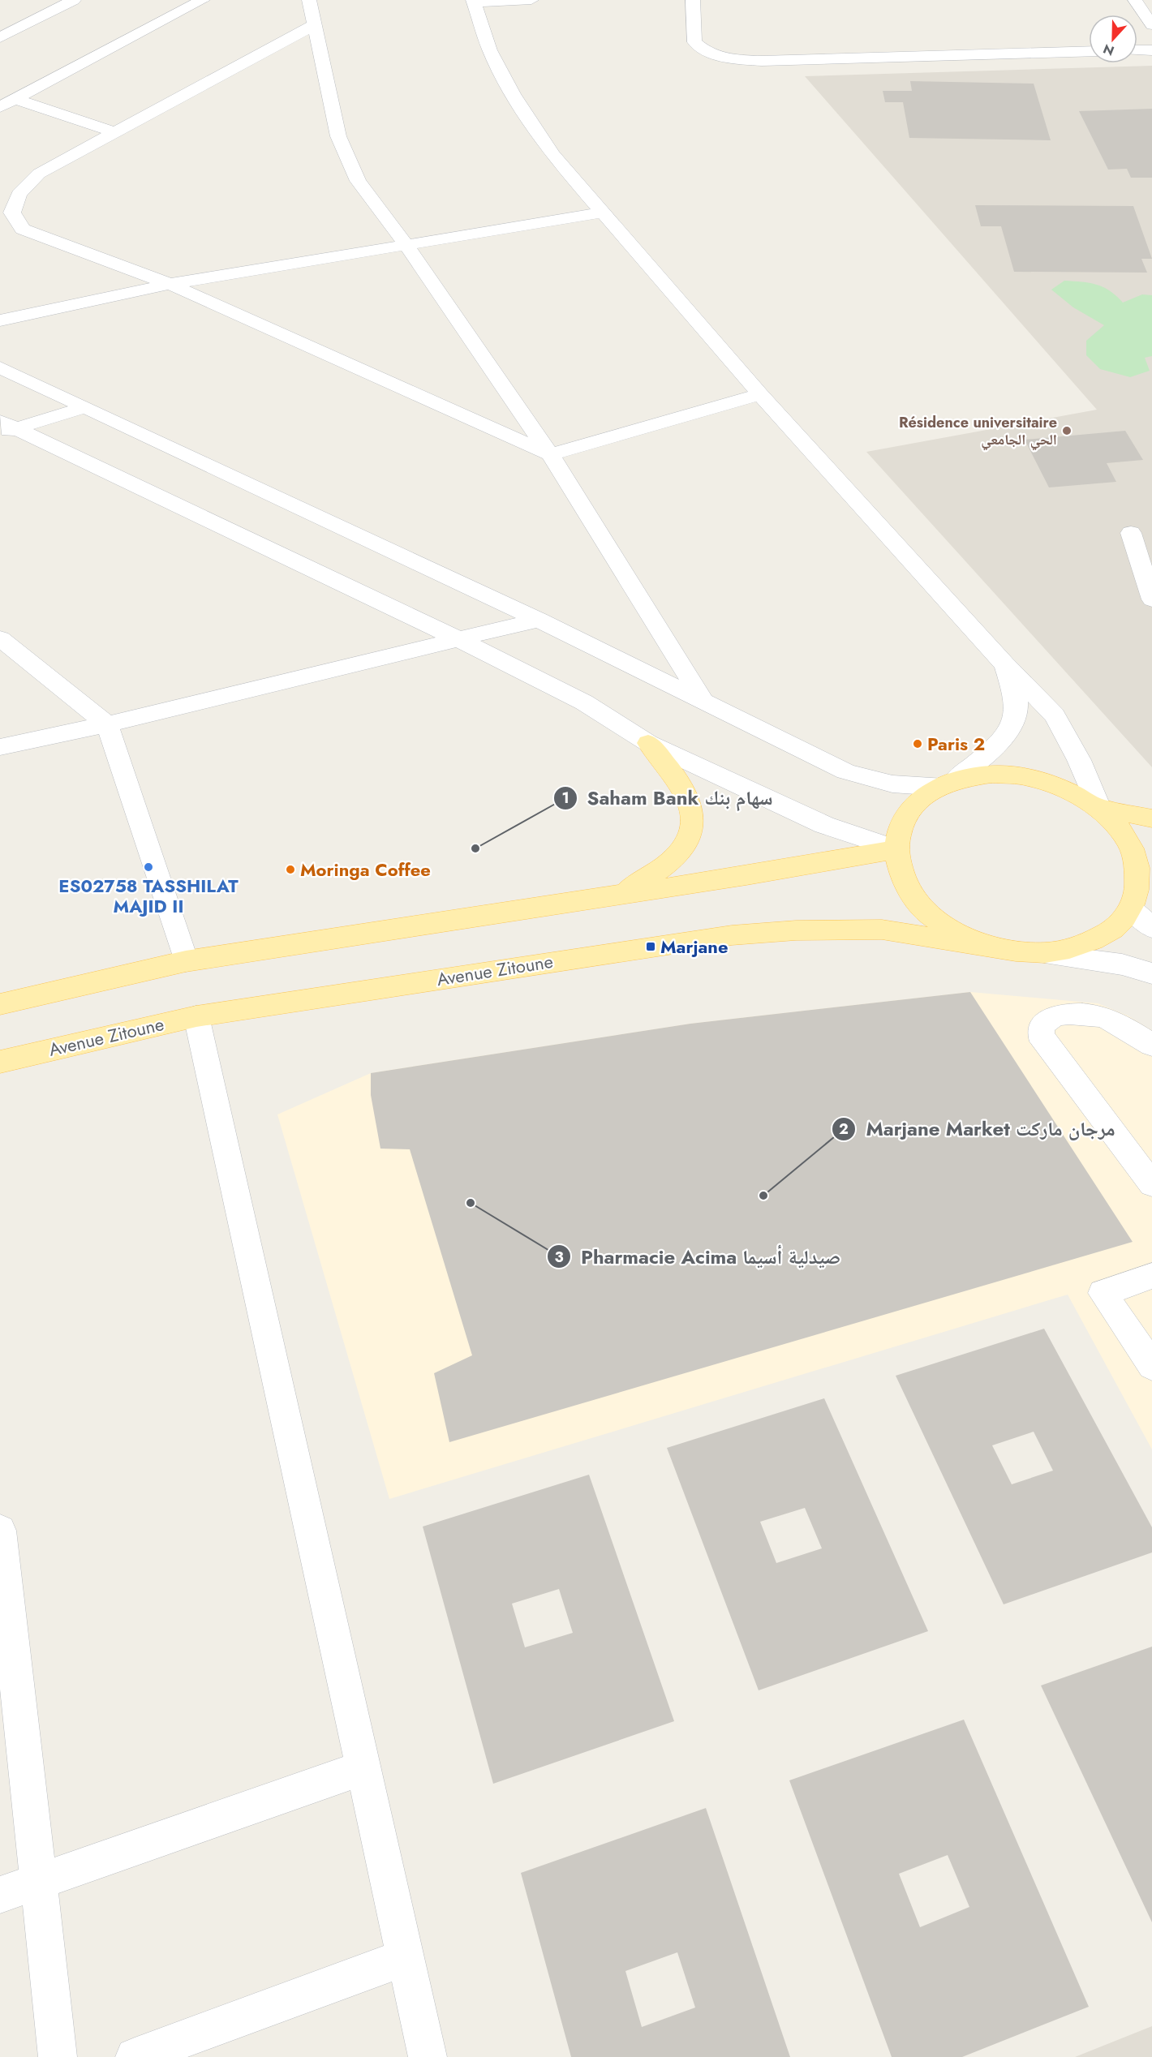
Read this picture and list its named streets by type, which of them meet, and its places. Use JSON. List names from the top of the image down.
{
  "streets": {
    "main road": ["Avenue Zitoune"]
  },
  "places": {
    "other": [
      "Résidence universitaire الحي الجامعي",
      "Paris 2",
      "Saham Bank سهام بنك",
      "ES02758 TASSHILAT MAJID II",
      "Moringa Coffee",
      "Marjane Market مرجان ماركت",
      "Pharmacie Acima صيدلية أسيما"
    ],
    "transit": ["Marjane"]
  },
  "north": "bottom"
}
